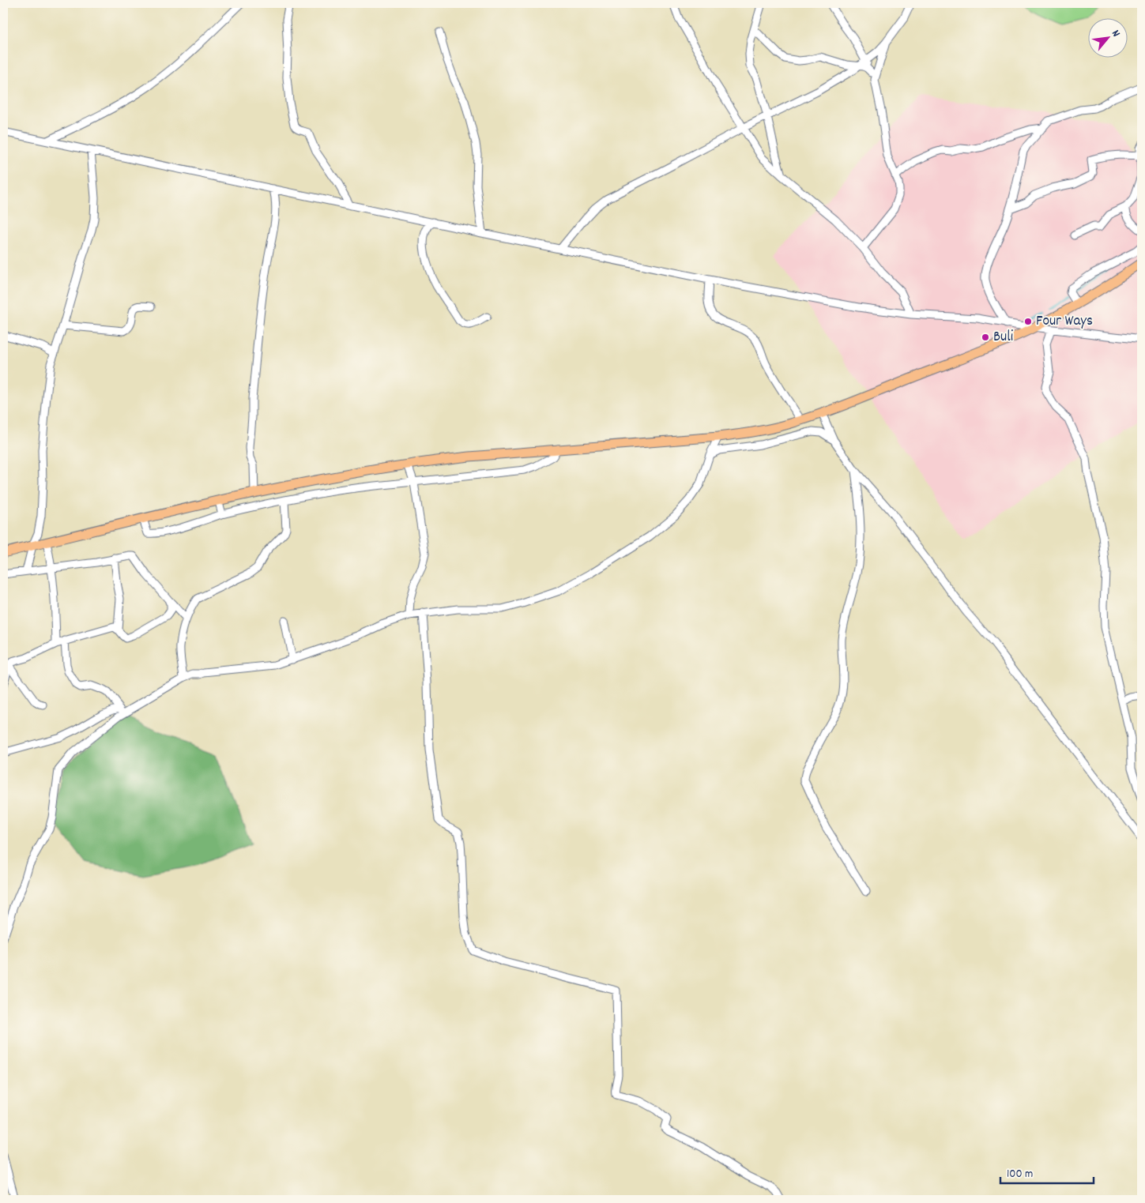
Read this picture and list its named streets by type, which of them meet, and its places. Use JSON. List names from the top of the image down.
{
  "places": ["Four Ways", "Buli"],
  "scale_bar": "100 m",
  "north": "top right"
}
